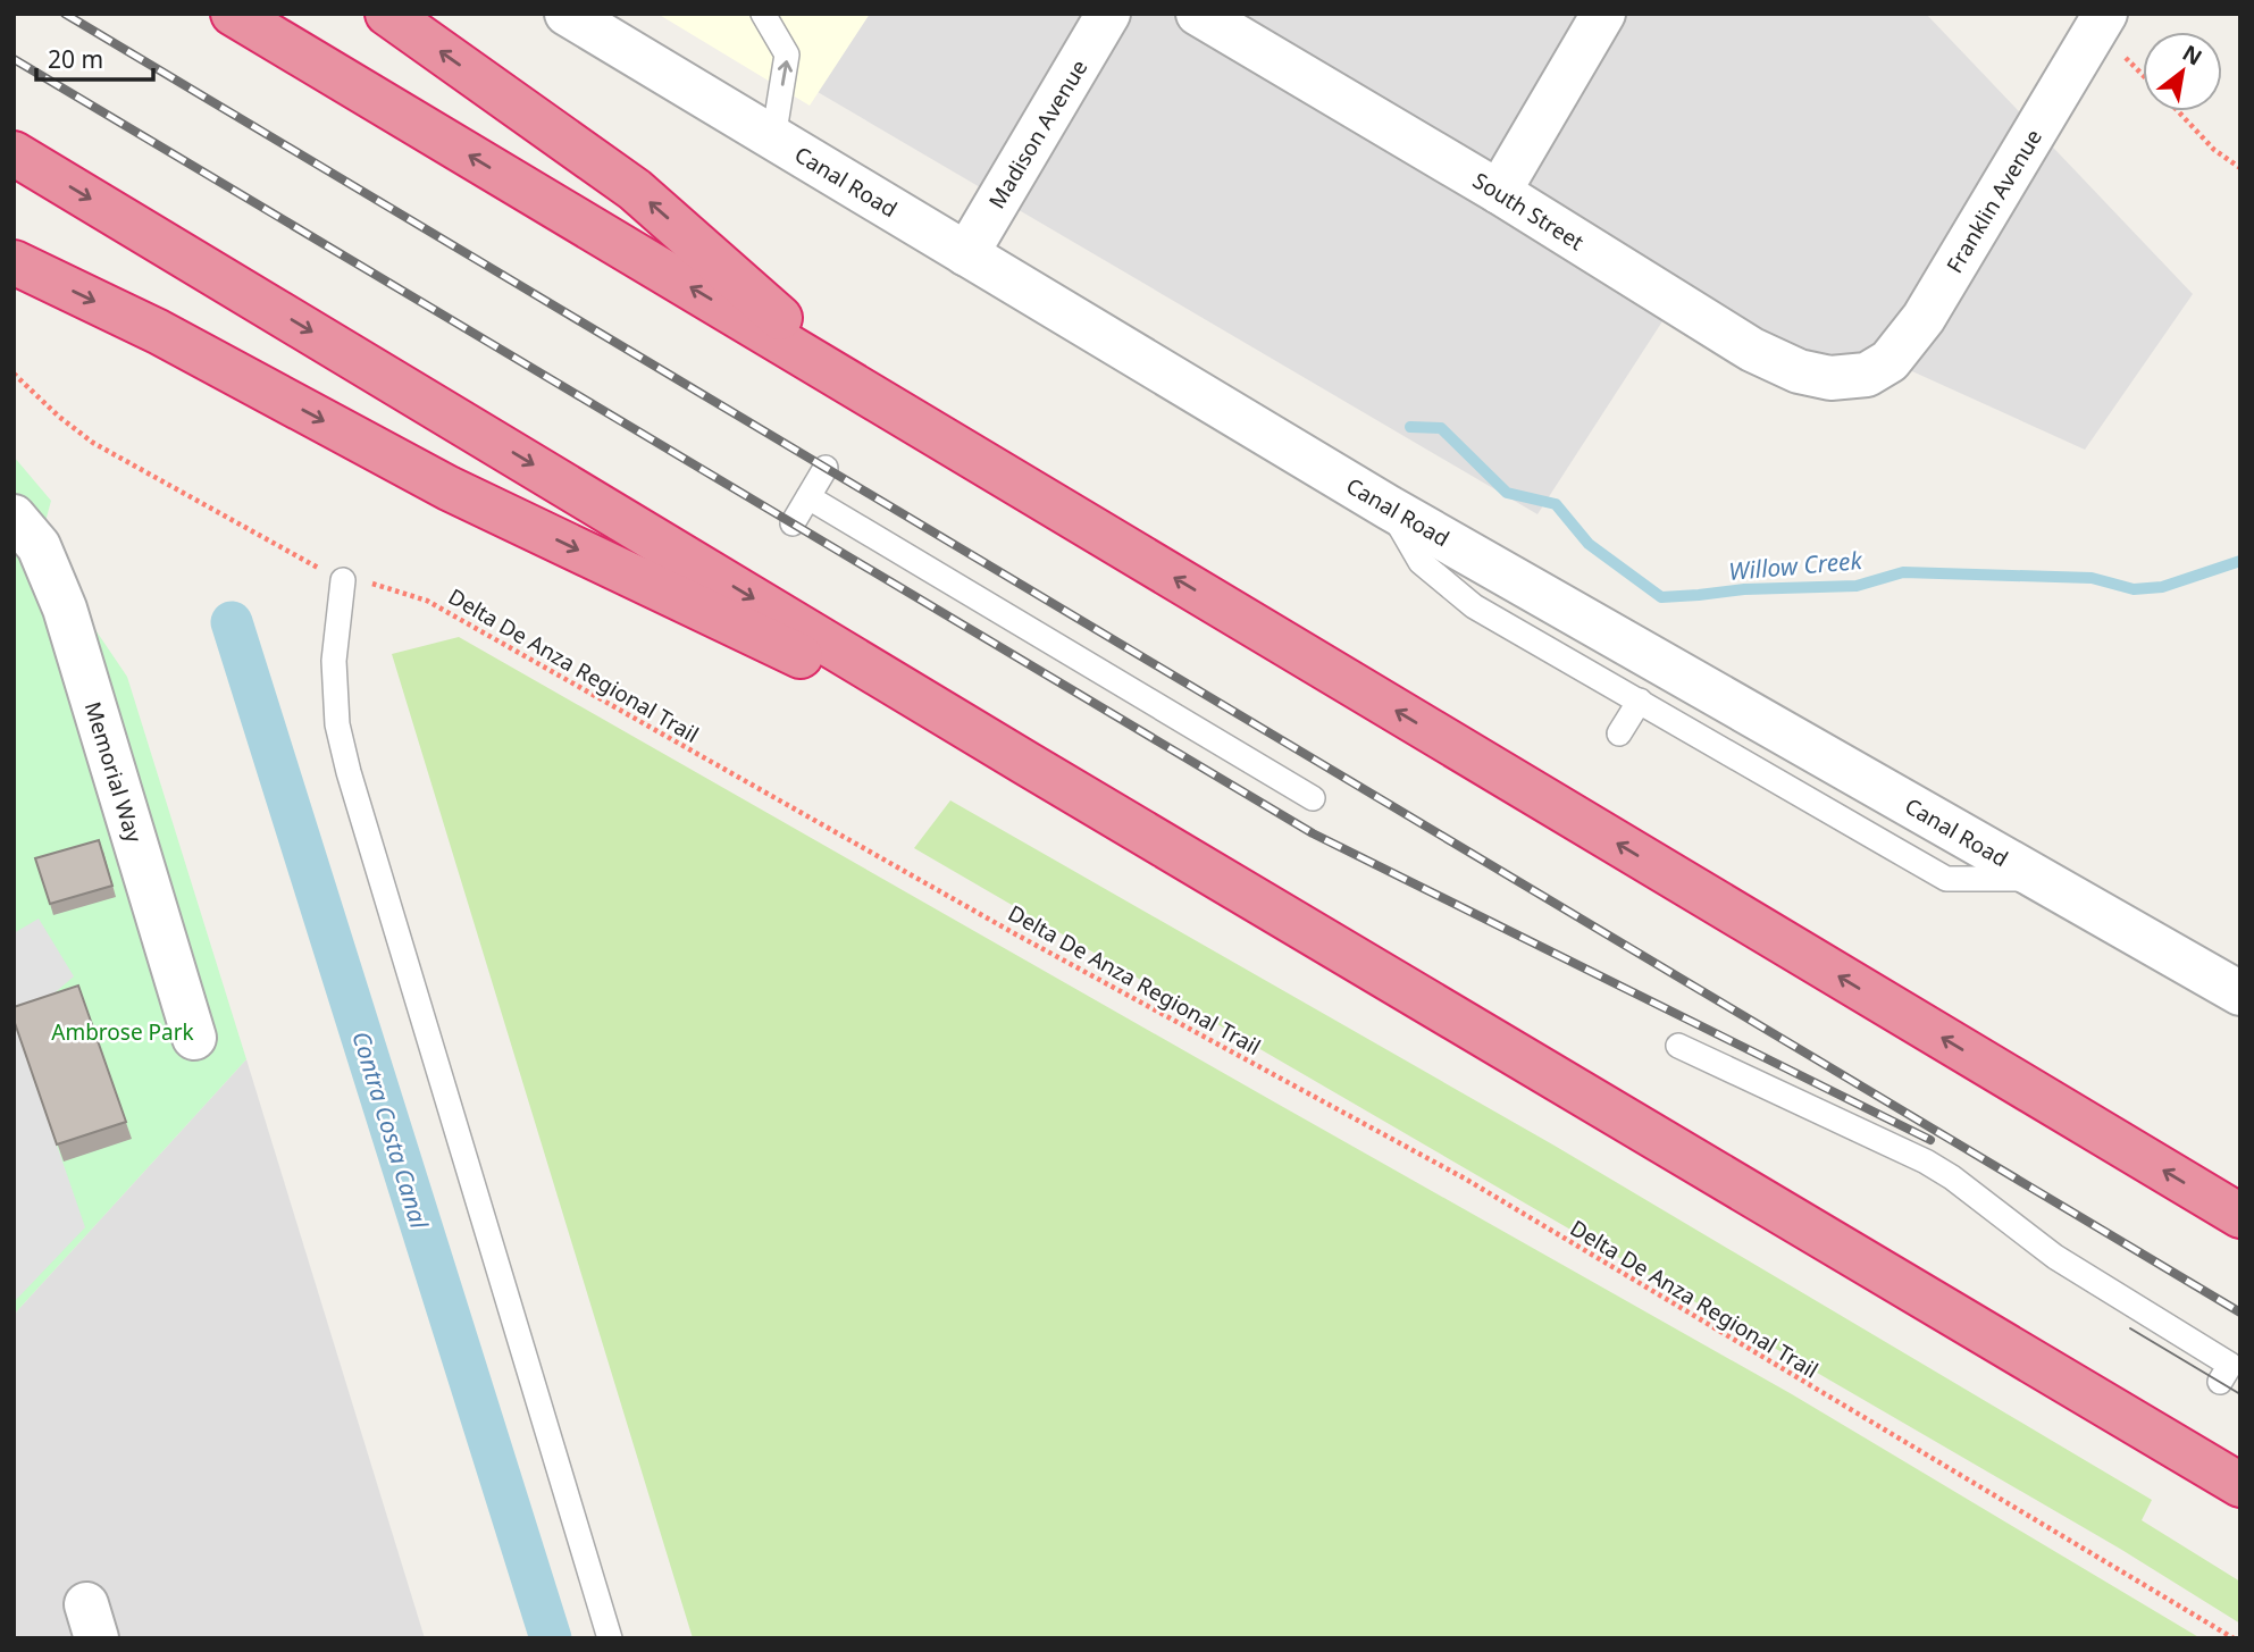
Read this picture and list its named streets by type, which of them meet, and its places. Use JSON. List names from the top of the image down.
{
  "streets": {
    "street": [
      "Madison Avenue",
      "Canal Road",
      "Franklin Avenue",
      "South Street",
      "Memorial Way"
    ],
    "path": ["Delta De Anza Regional Trail"]
  },
  "crossings": [
    ["Madison Avenue", "Canal Road"],
    ["Franklin Avenue", "South Street"]
  ],
  "water": ["Willow Creek", "Contra Costa Canal"],
  "parks": ["Ambrose Park"],
  "scale_bar": "20 m",
  "north": "top right"
}
